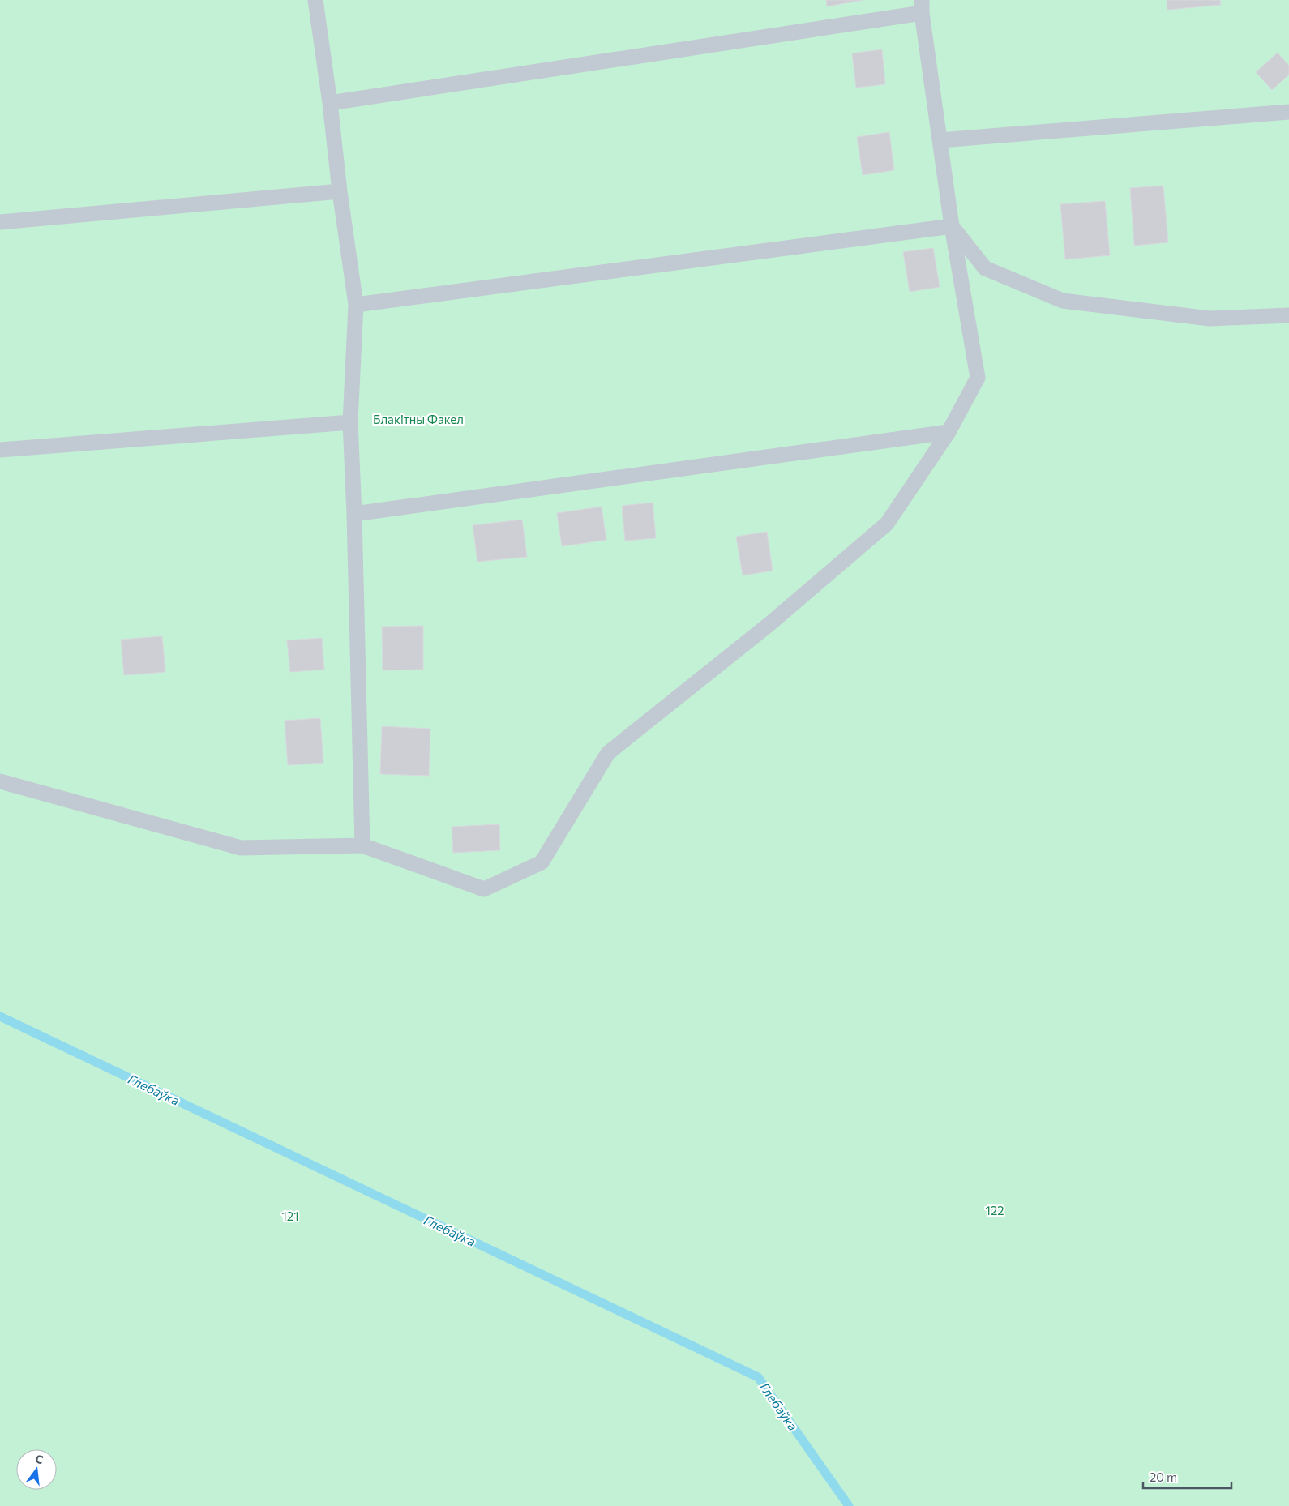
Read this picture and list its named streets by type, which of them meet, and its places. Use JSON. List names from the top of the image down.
{
  "water": ["Глебаўка"],
  "parks": ["Блакітны Факел", "122", "121"],
  "scale_bar": "20 m",
  "north": "top"
}
